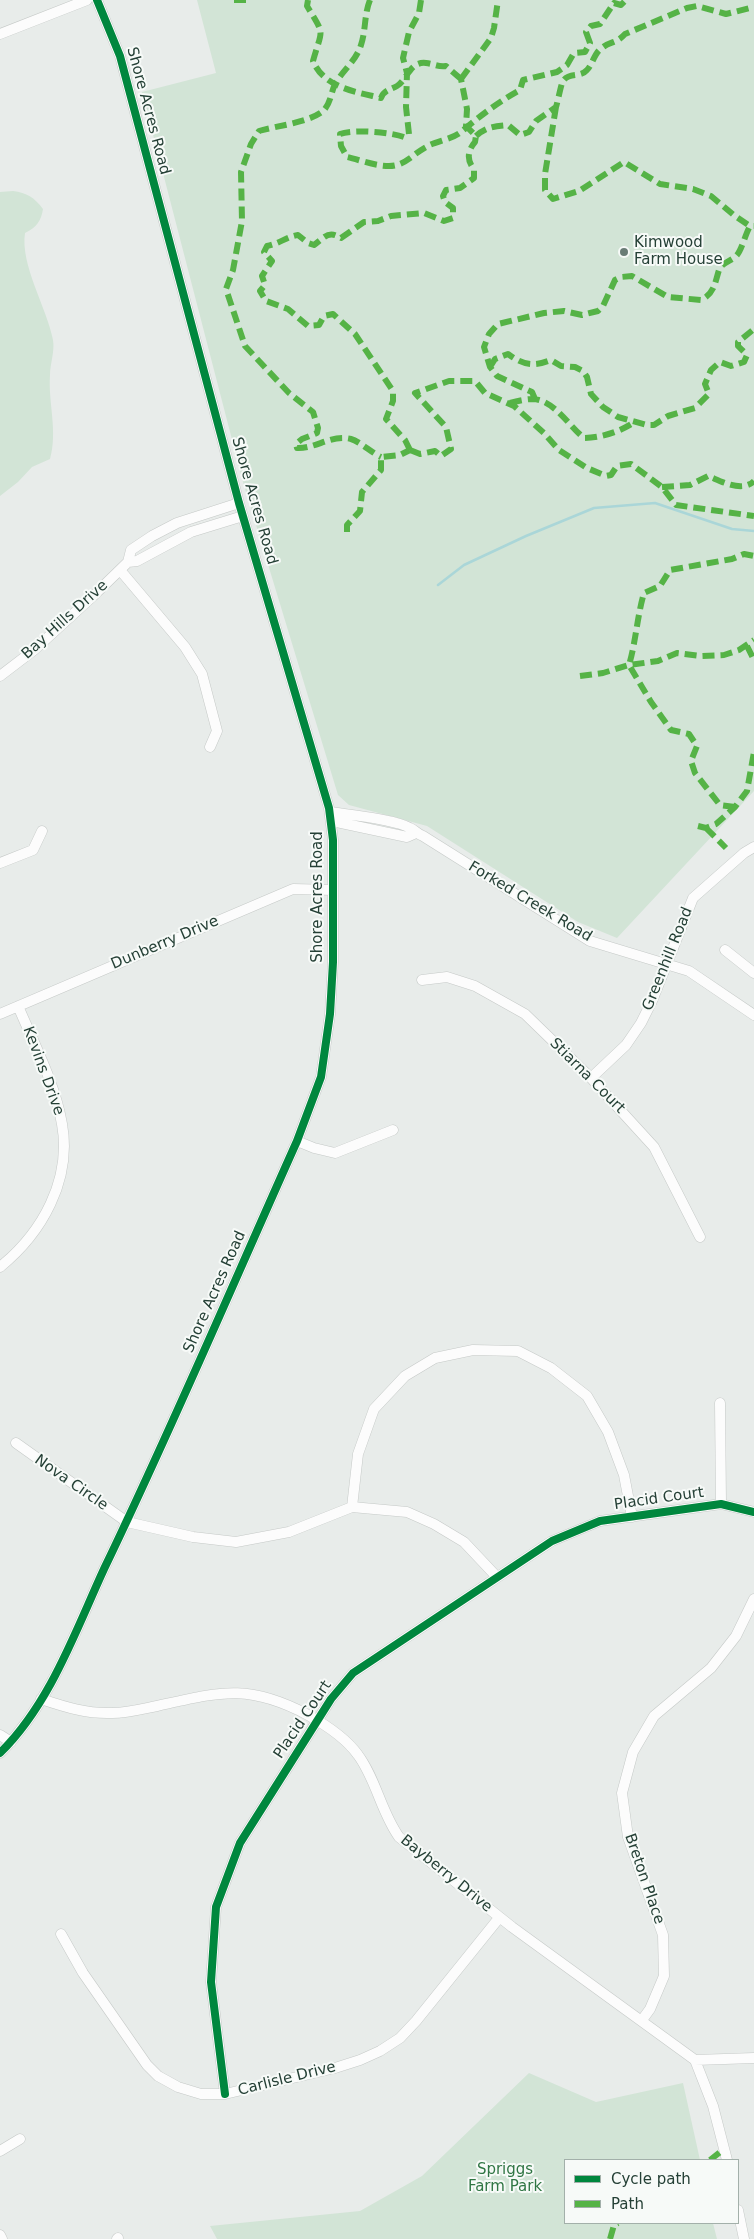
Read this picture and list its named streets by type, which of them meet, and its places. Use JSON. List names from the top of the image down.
{
  "streets": {
    "street": [
      "Shore Acres Road",
      "Bay Hills Drive",
      "Forked Creek Road",
      "Dunberry Drive",
      "Greenhill Road",
      "Kevins Drive",
      "Stiarna Court",
      "Nova Circle",
      "Placid Court",
      "Bayberry Drive",
      "Breton Place",
      "Carlisle Drive"
    ]
  },
  "crossings": [
    ["Shore Acres Road", "Bay Hills Drive"],
    ["Shore Acres Road", "Forked Creek Road"],
    ["Shore Acres Road", "Dunberry Drive"],
    ["Shore Acres Road", "Nova Circle"],
    ["Shore Acres Road", "Bayberry Drive"],
    ["Forked Creek Road", "Greenhill Road"],
    ["Dunberry Drive", "Kevins Drive"],
    ["Greenhill Road", "Stiarna Court"],
    ["Placid Court", "Bayberry Drive"],
    ["Placid Court", "Carlisle Drive"],
    ["Bayberry Drive", "Breton Place"],
    ["Bayberry Drive", "Carlisle Drive"]
  ],
  "parks": ["Spriggs Farm Park"],
  "places": ["Kimwood Farm House"],
  "legend": ["Cycle path", "Path"]
}
